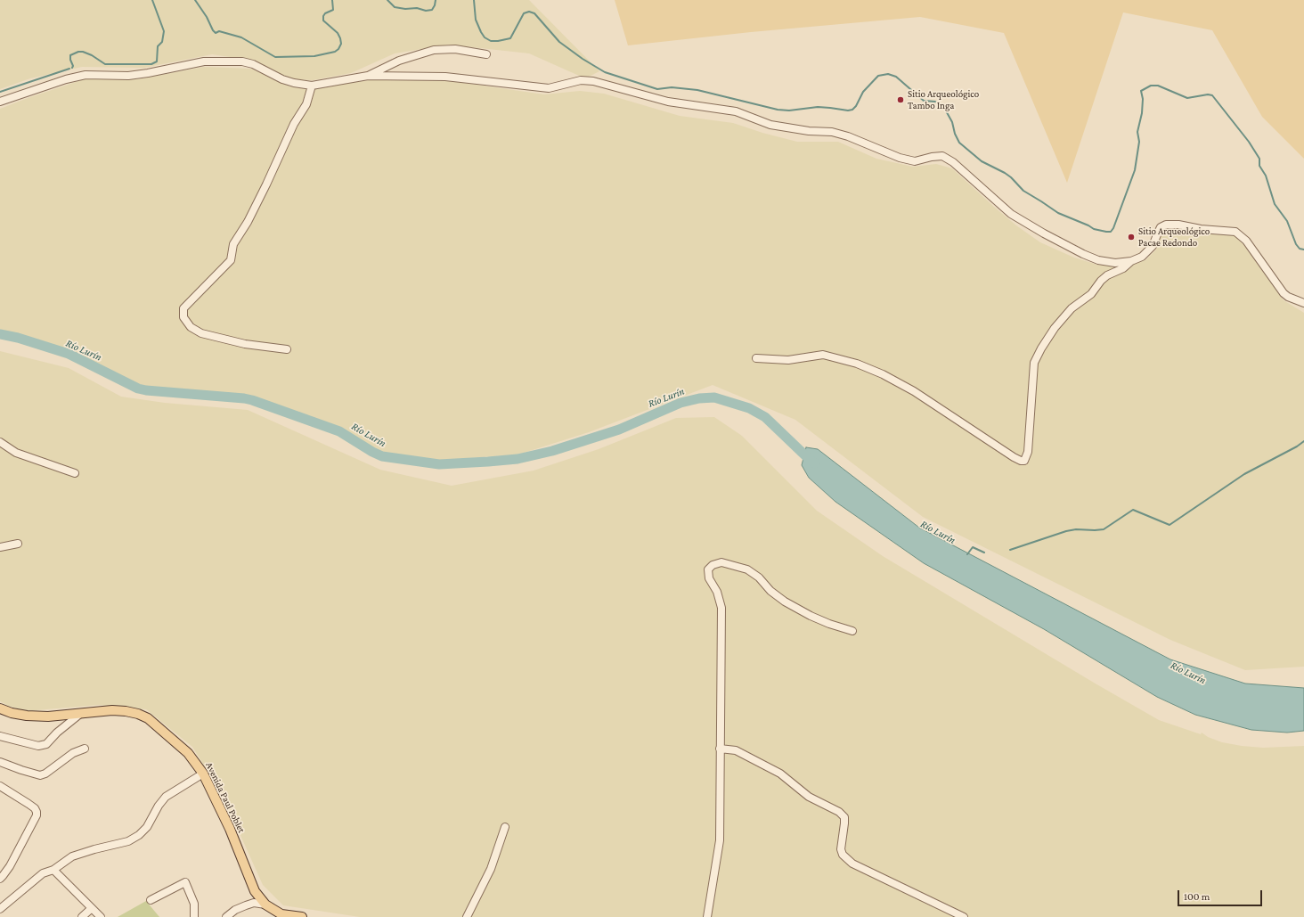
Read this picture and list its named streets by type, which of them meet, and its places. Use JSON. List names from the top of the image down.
{
  "streets": {
    "main road": ["Avenida Paul Poblet"]
  },
  "water": ["Río Lurín"],
  "places": ["Sitio Arqueológico Tambo Inga", "Sitio Arqueológico Pacae Redondo"],
  "scale_bar": "100 m"
}
